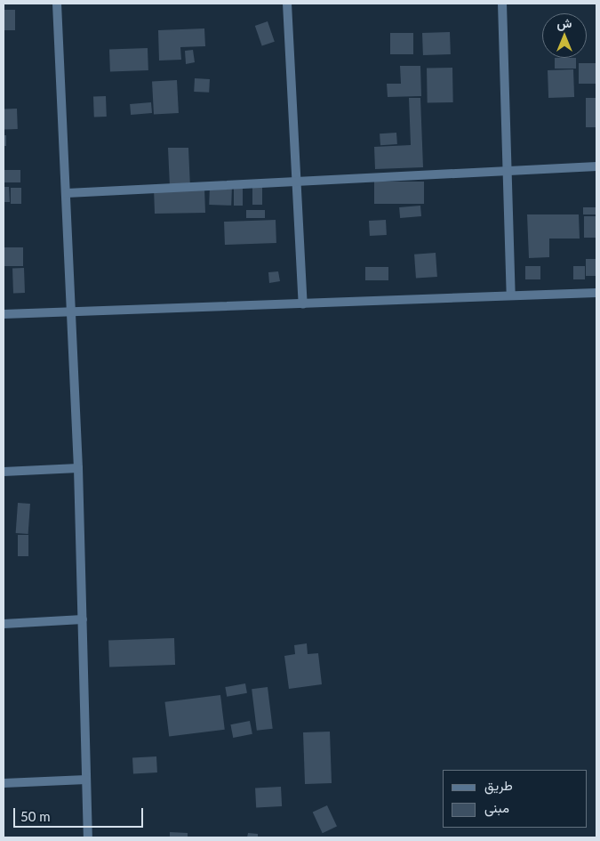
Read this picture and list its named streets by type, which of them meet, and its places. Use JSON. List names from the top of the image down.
{
  "legend": ["طريق", "مبنى"],
  "scale_bar": "50 m",
  "north": "top"
}
